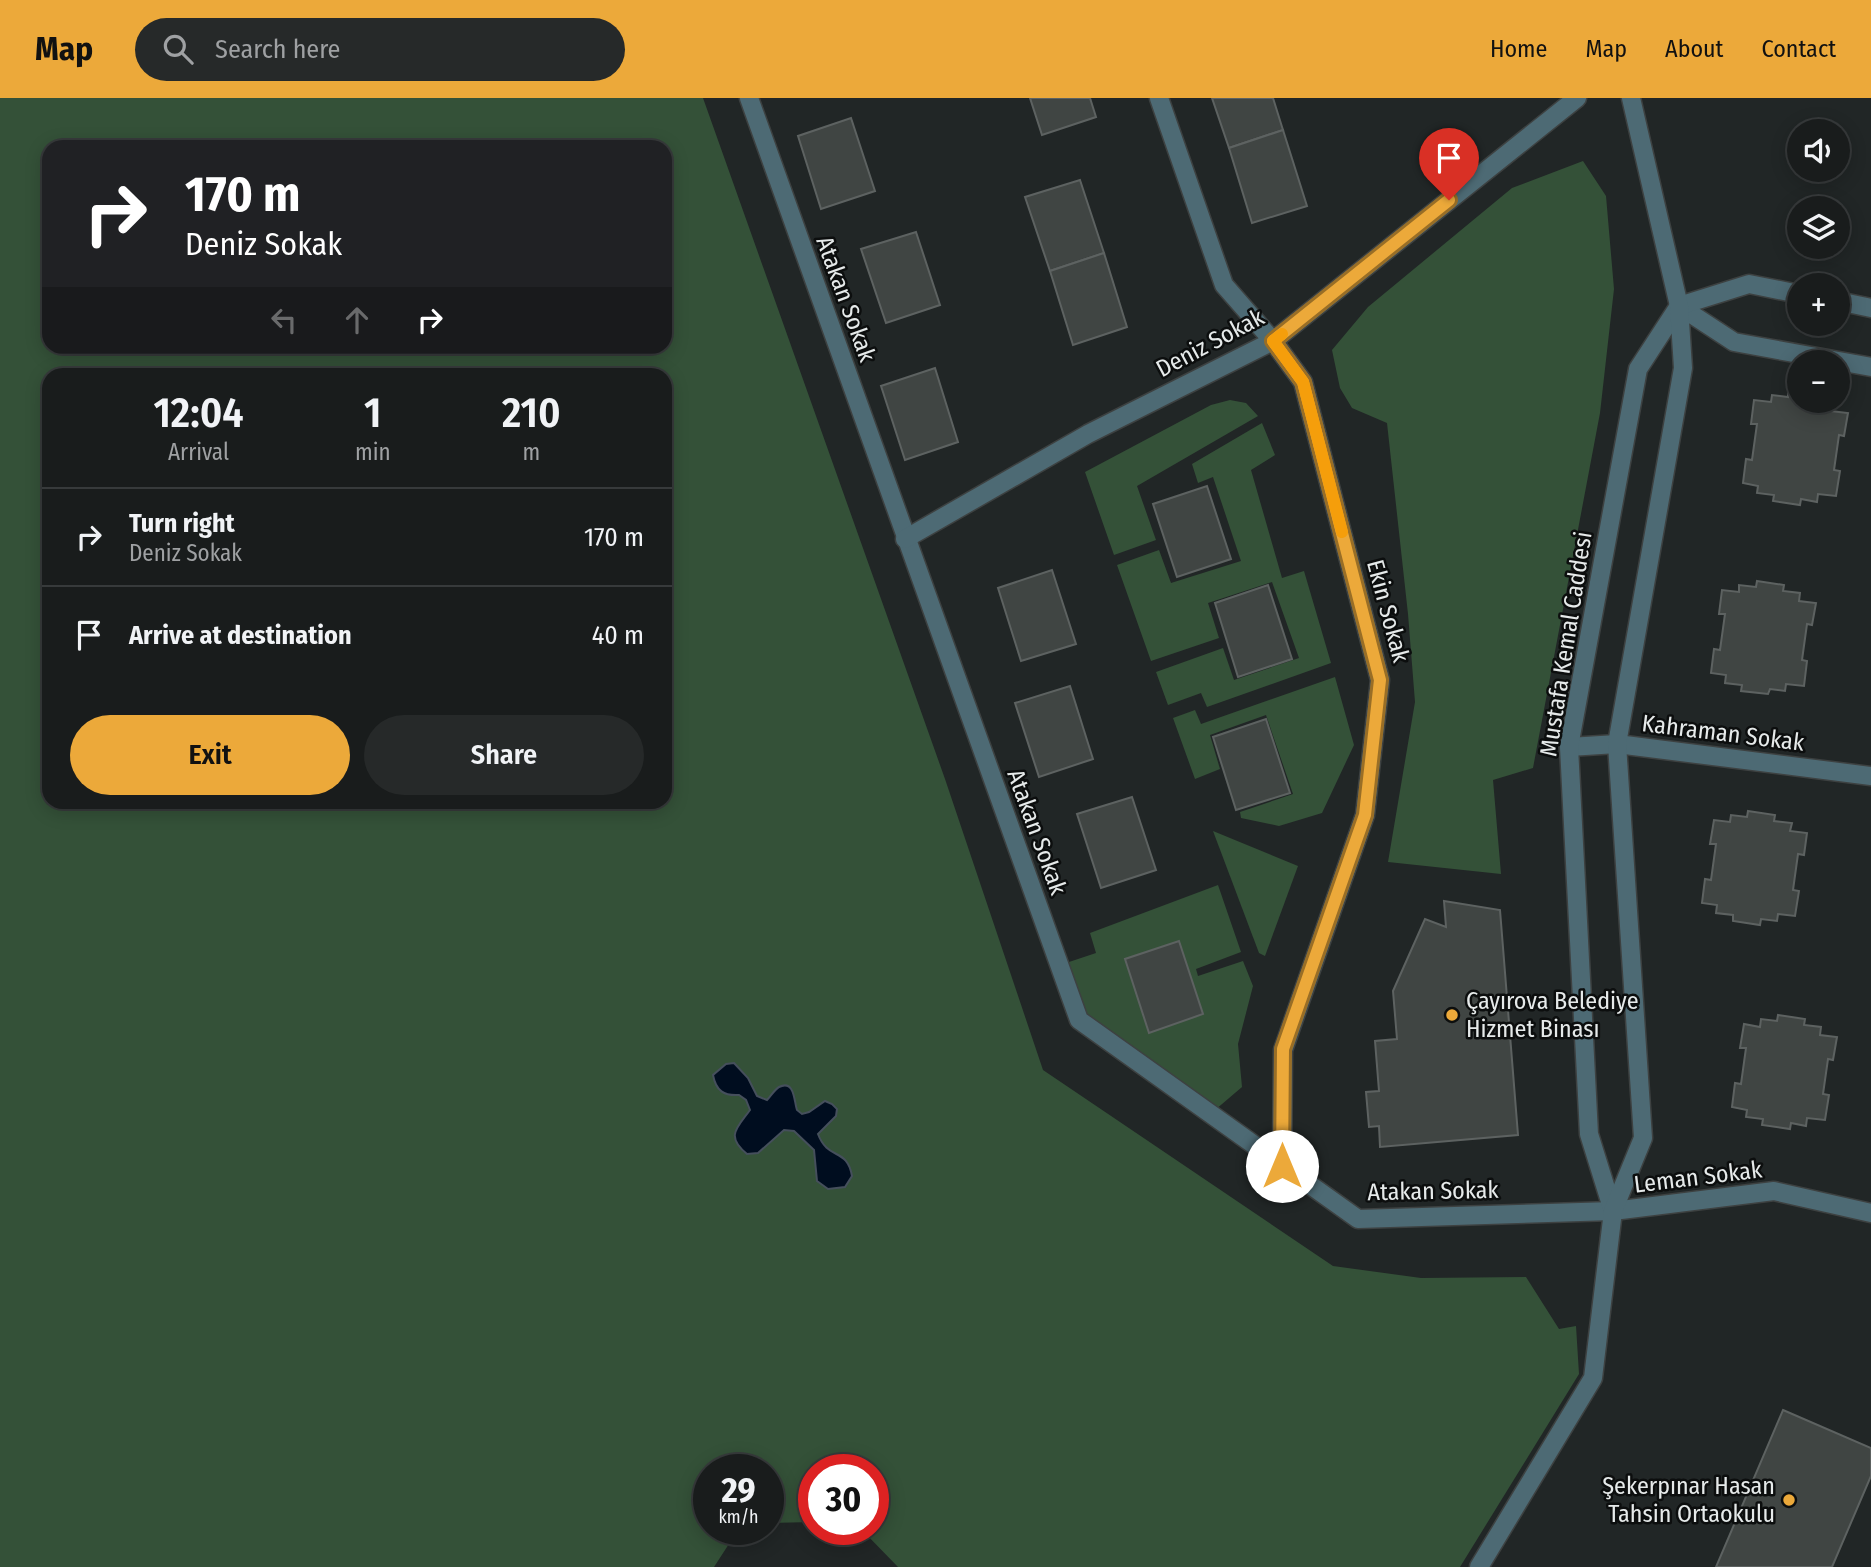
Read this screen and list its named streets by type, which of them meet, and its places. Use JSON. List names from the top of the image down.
{
  "streets": {
    "street": [
      "Atakan Sokak",
      "Deniz Sokak",
      "Ekin Sokak",
      "Mustafa Kemal Caddesi",
      "Kahraman Sokak",
      "Leman Sokak"
    ]
  },
  "crossings": [
    ["Atakan Sokak", "Deniz Sokak"],
    ["Atakan Sokak", "Ekin Sokak"],
    ["Atakan Sokak", "Mustafa Kemal Caddesi"],
    ["Atakan Sokak", "Leman Sokak"],
    ["Deniz Sokak", "Ekin Sokak"],
    ["Mustafa Kemal Caddesi", "Kahraman Sokak"],
    ["Mustafa Kemal Caddesi", "Leman Sokak"]
  ],
  "places": ["Çayırova Belediye Hizmet Binası", "Şekerpınar Hasan Tahsin Ortaokulu"],
  "page": {
    "header": "Map",
    "search": "Search here",
    "nav": [
      "Home",
      "Map",
      "About",
      "Contact"
    ],
    "map_buttons": ["+", "−"],
    "turn": ["170 m", "Deniz Sokak"],
    "eta": [
      "12:04",
      "Arrival",
      "1",
      "min",
      "210",
      "m"
    ],
    "list": [
      {
        "name": "Turn right",
        "note": "Deniz Sokak",
        "value": "170 m"
      },
      {
        "name": "Arrive at destination",
        "value": "40 m"
      }
    ],
    "buttons": ["Exit", "Share"],
    "speed": "29 km/h",
    "limit": "30"
  }
}
